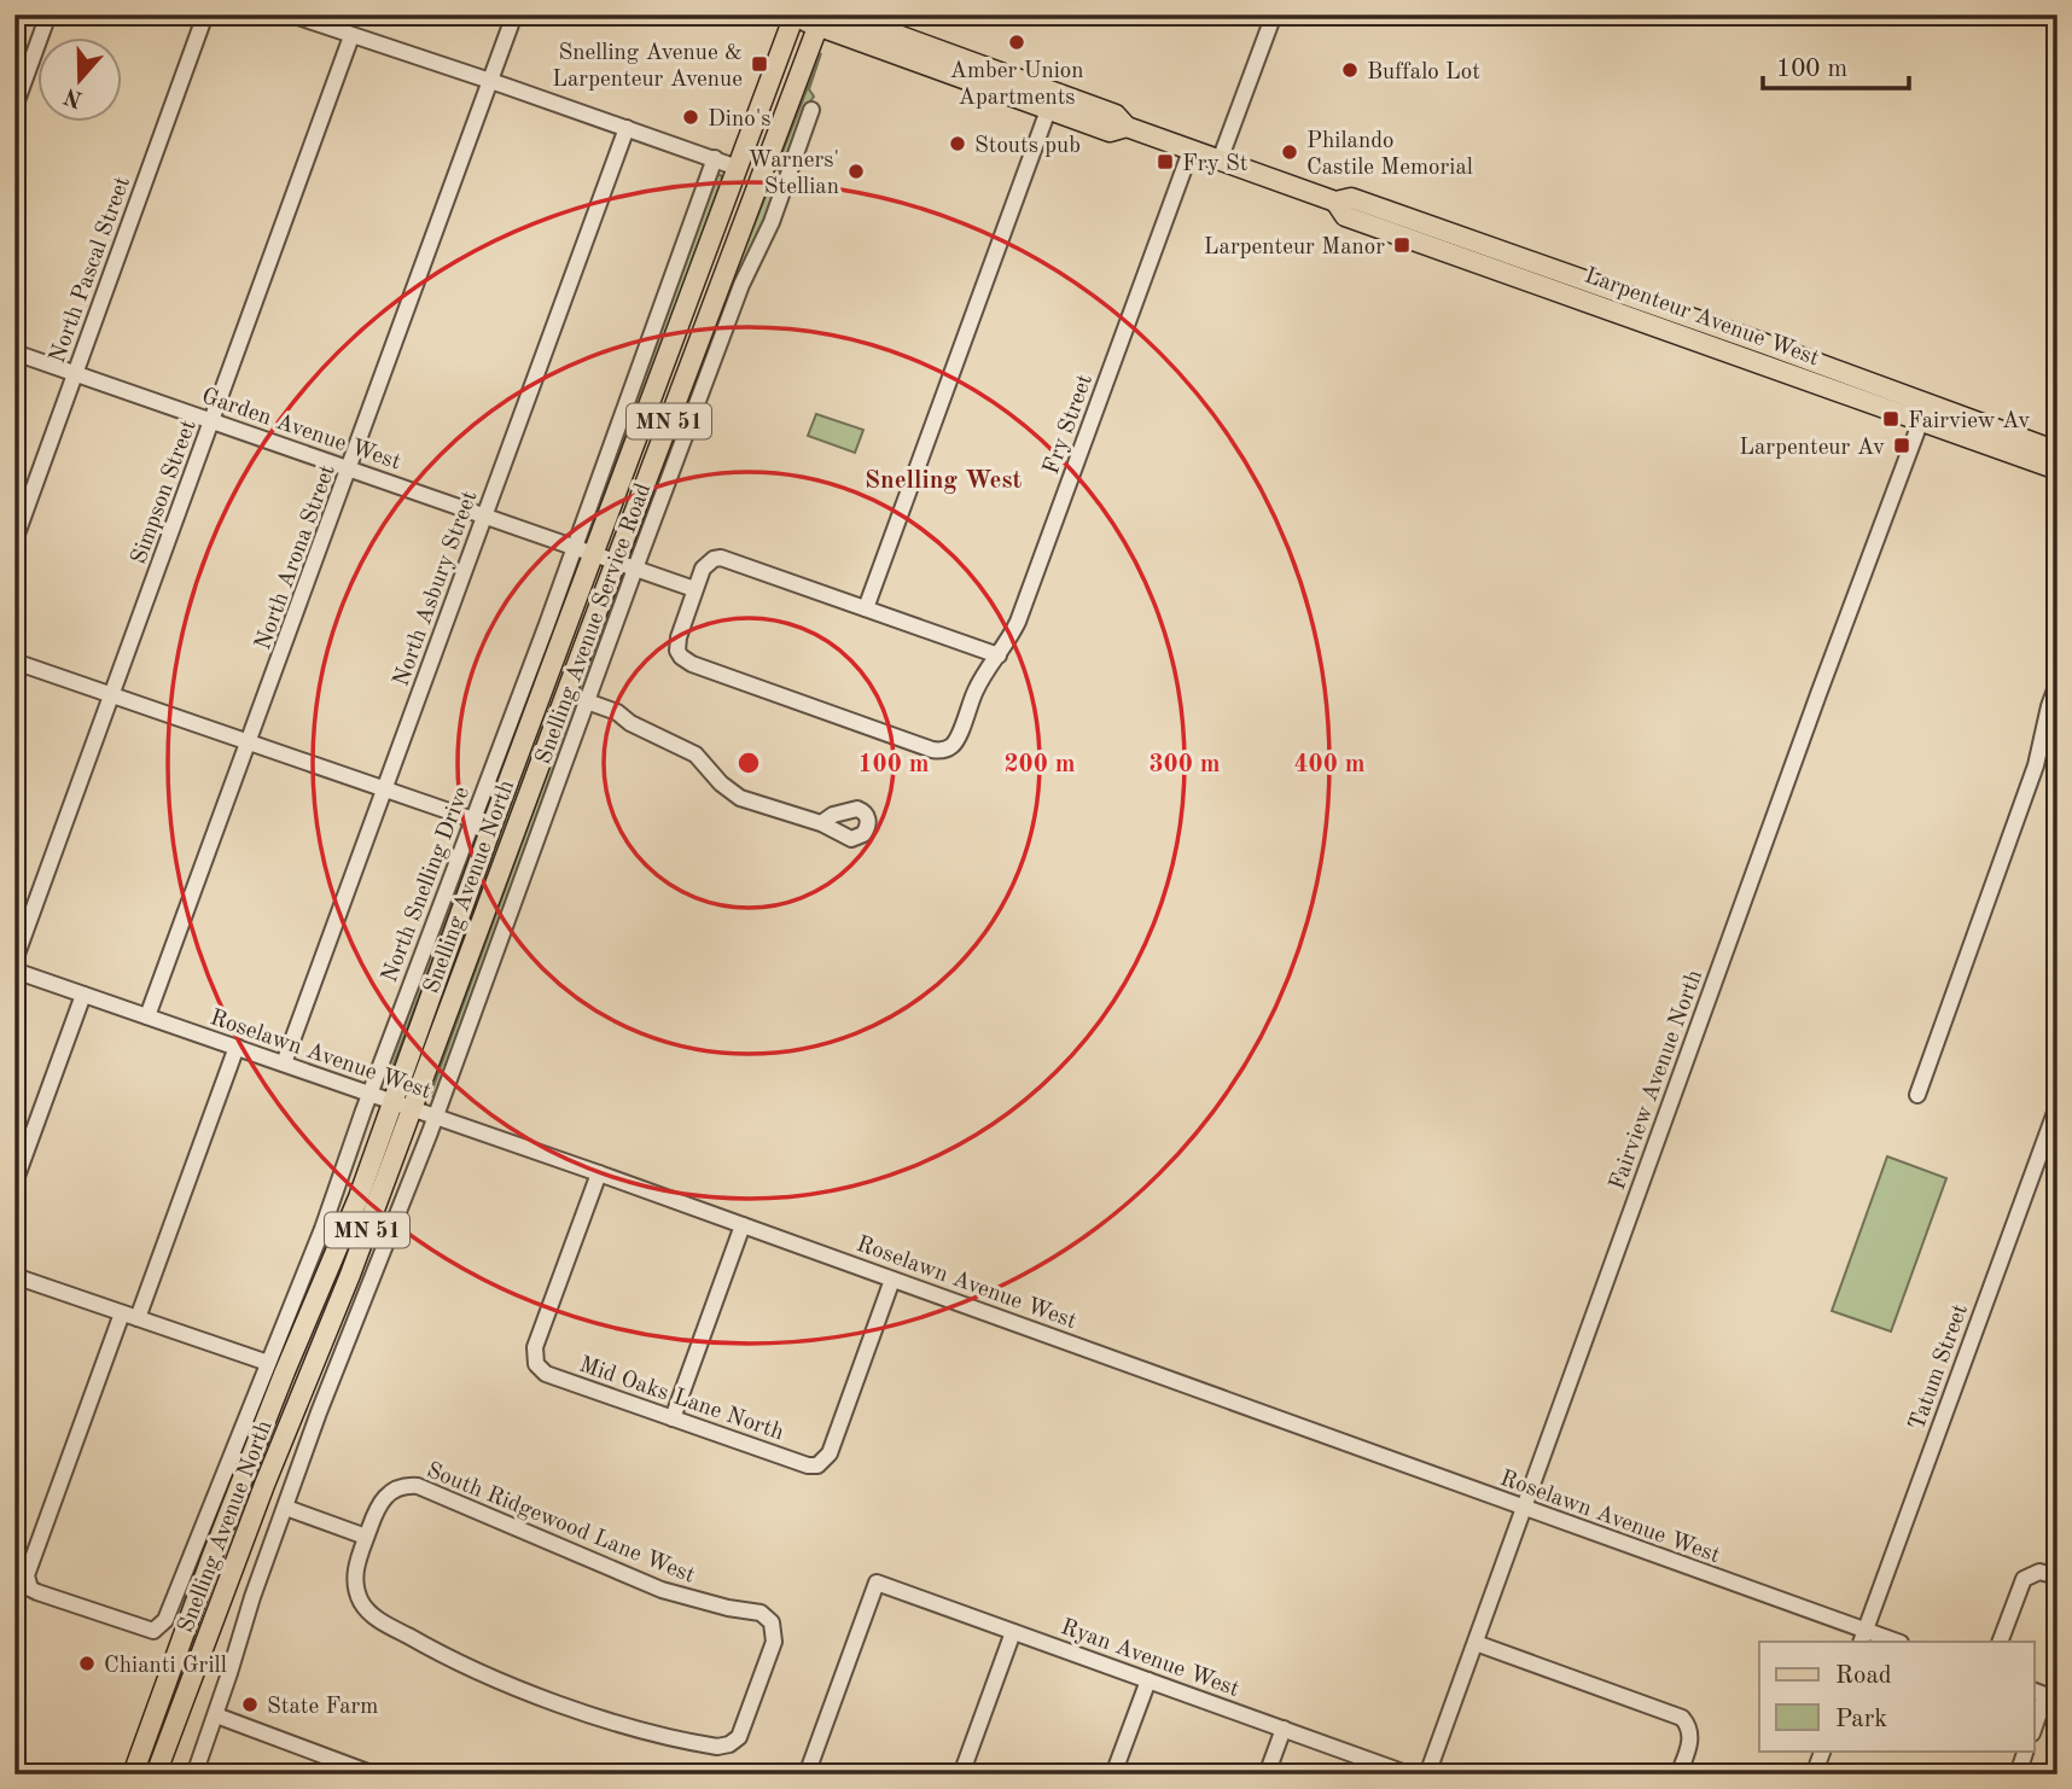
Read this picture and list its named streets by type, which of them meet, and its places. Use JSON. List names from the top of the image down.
{
  "streets": {
    "main road": ["Larpenteur Avenue West", "MN 51", "Snelling Avenue North"],
    "street": [
      "North Pascal Street",
      "Fry Street",
      "Garden Avenue West",
      "Simpson Street",
      "North Arona Street",
      "North Asbury Street",
      "Snelling Avenue Service Road",
      "North Snelling Drive",
      "Roselawn Avenue West",
      "Fairview Avenue North",
      "Tatum Street",
      "Mid Oaks Lane North",
      "South Ridgewood Lane West",
      "Ryan Avenue West"
    ]
  },
  "crossings": [
    ["North Pascal Street", "Garden Avenue West"],
    ["Larpenteur Avenue West", "Fry Street"],
    ["Larpenteur Avenue West", "Snelling Avenue North"],
    ["Larpenteur Avenue West", "Fairview Avenue North"],
    ["Fry Street", "Garden Avenue West"],
    ["Garden Avenue West", "Simpson Street"],
    ["Garden Avenue West", "North Arona Street"],
    ["Garden Avenue West", "North Asbury Street"],
    ["Garden Avenue West", "Snelling Avenue Service Road"],
    ["Garden Avenue West", "North Snelling Drive"],
    ["Garden Avenue West", "Snelling Avenue North"],
    ["North Arona Street", "Roselawn Avenue West"],
    ["North Asbury Street", "Roselawn Avenue West"],
    ["Snelling Avenue Service Road", "Roselawn Avenue West"],
    ["North Snelling Drive", "Roselawn Avenue West"],
    ["Snelling Avenue North", "Roselawn Avenue West"],
    ["Roselawn Avenue West", "Fairview Avenue North"],
    ["Roselawn Avenue West", "Tatum Street"],
    ["Roselawn Avenue West", "Mid Oaks Lane North"]
  ],
  "districts": ["Snelling West"],
  "places": {
    "other": [
      "Amber Union Apartments",
      "Buffalo Lot",
      "Dino's",
      "Stouts pub",
      "Philando Castile Memorial",
      "Warners' Stellian",
      "Chianti Grill",
      "State Farm"
    ],
    "transit": [
      "Snelling Avenue & Larpenteur Avenue",
      "Fry St",
      "Larpenteur Manor",
      "Fairview Av",
      "Larpenteur Av"
    ]
  },
  "legend": ["Road", "Park"],
  "scale_bar": "100 m",
  "north": "bottom",
  "rings": [
    "100 m",
    "200 m",
    "300 m",
    "400 m"
  ]
}
